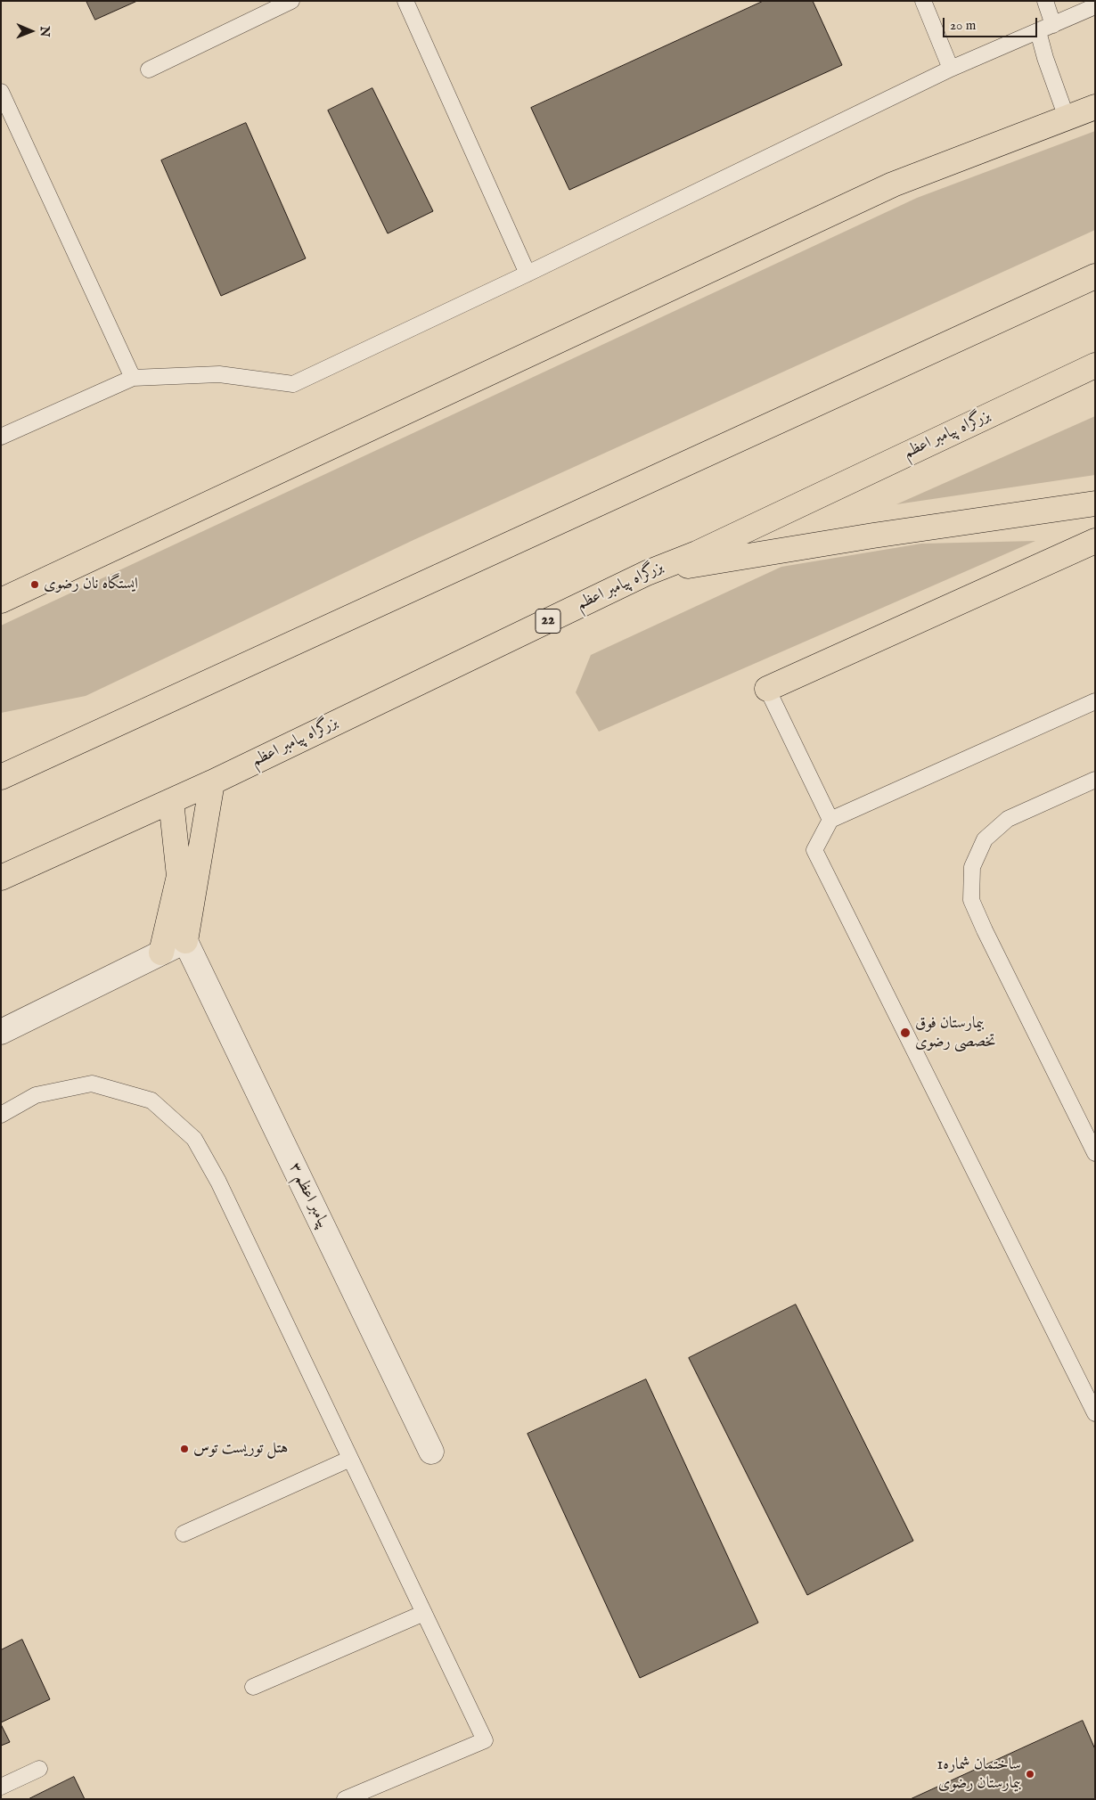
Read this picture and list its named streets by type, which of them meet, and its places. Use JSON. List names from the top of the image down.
{
  "streets": {
    "highway": ["بزرگراه پیامبر اعظم", "22"],
    "street": ["پیامبر اعظم ۳"]
  },
  "places": [
    "ایستگاه نان رضوی",
    "بیمارستان فوق تخصصی رضوی",
    "هتل توریست توس",
    "ساختمان شماره1 بیمارستان رضوی"
  ],
  "scale_bar": "20 m",
  "north": "right"
}
